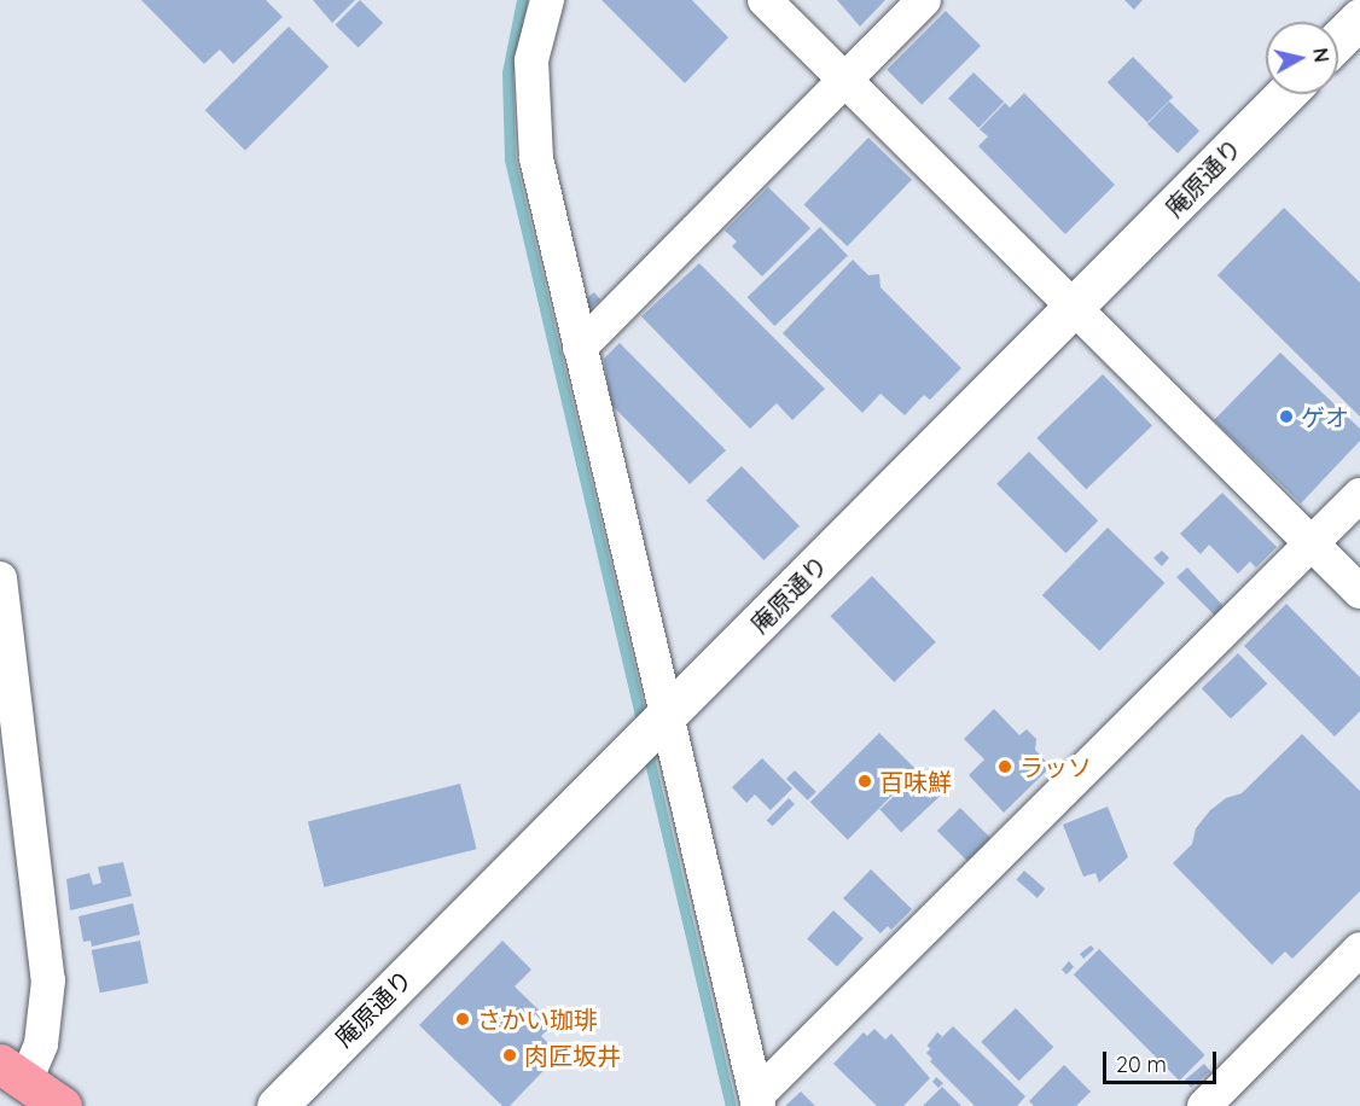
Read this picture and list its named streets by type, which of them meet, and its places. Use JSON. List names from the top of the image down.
{
  "streets": {
    "street": ["庵原通り"]
  },
  "places": [
    "ゲオ",
    "ラッソ",
    "百味鮮",
    "さかい珈琲",
    "肉匠坂井"
  ],
  "scale_bar": "20 m",
  "north": "right"
}
